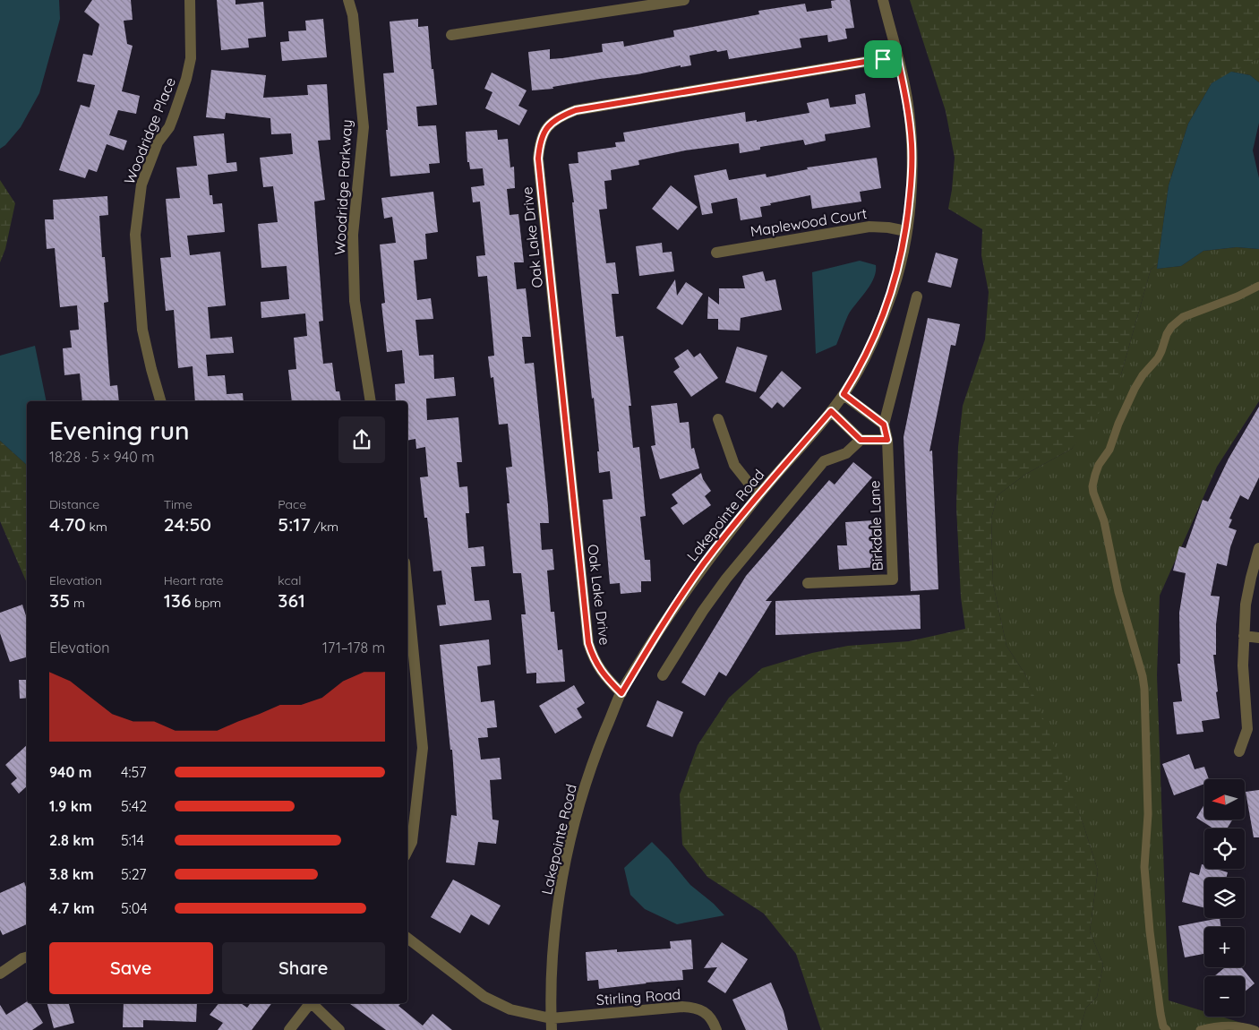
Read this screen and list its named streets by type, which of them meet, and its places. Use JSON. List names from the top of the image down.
{
  "streets": {
    "street": [
      "Woodridge Place",
      "Woodridge Parkway",
      "Maplewood Court",
      "Oak Lake Drive",
      "Lakepointe Road",
      "Birkdale Lane",
      "Stirling Road"
    ]
  },
  "crossings": [
    ["Maplewood Court", "Lakepointe Road"],
    ["Oak Lake Drive", "Lakepointe Road"],
    ["Lakepointe Road", "Stirling Road"]
  ],
  "north": "left",
  "page": {
    "heading": ["Evening run", "18:28 · 5 × 940 m"],
    "stats": [
      ["Distance", "4.70 km"],
      ["Time", "24:50"],
      ["Pace", "5:17 /km"],
      ["Elevation", "35 m"],
      ["Heart rate", "136 bpm"],
      ["kcal", "361"]
    ],
    "chart": ["Elevation", "171–178 m"],
    "list": [
      {
        "name": "940 m",
        "note": "4:57"
      },
      {
        "name": "1.9 km",
        "note": "5:42"
      },
      {
        "name": "2.8 km",
        "note": "5:14"
      },
      {
        "name": "3.8 km",
        "note": "5:27"
      },
      {
        "name": "4.7 km",
        "note": "5:04"
      }
    ],
    "map_buttons": ["+", "−"],
    "buttons": ["Save", "Share"]
  }
}
